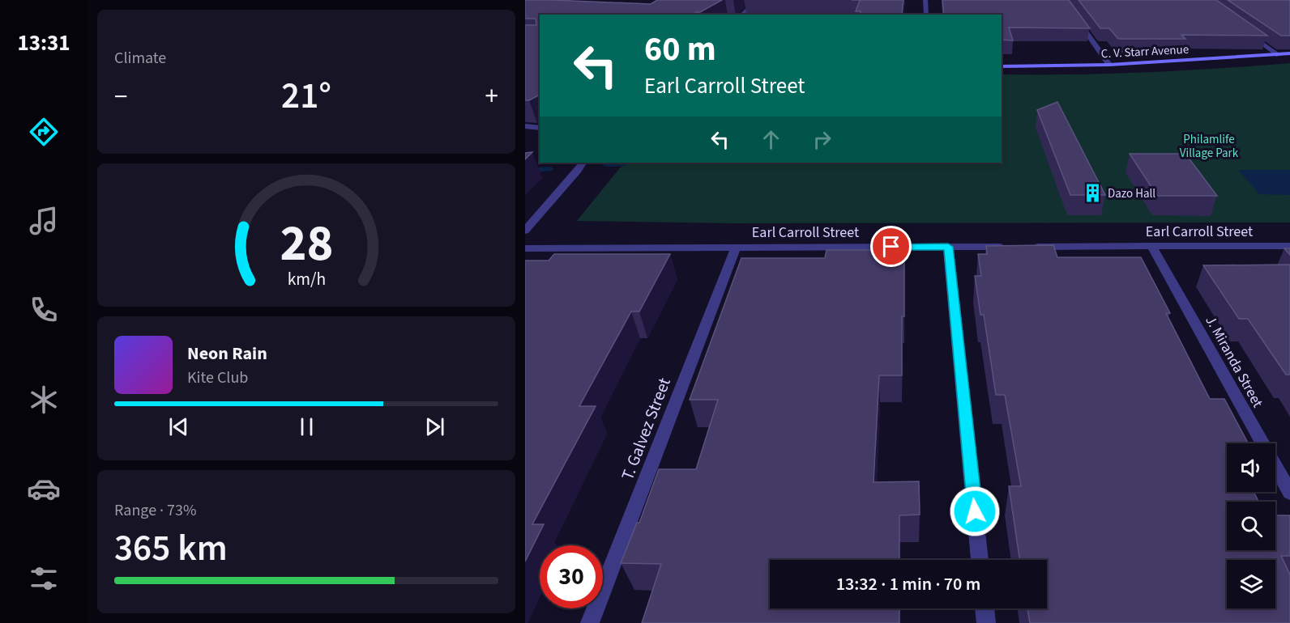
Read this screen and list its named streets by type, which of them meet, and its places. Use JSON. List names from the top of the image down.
{
  "streets": {
    "main road": ["C. V. Starr Avenue"],
    "street": ["Earl Carroll Street", "J. Miranda Street", "T. Galvez Street"]
  },
  "crossings": [
    ["Earl Carroll Street", "J. Miranda Street"],
    ["Earl Carroll Street", "T. Galvez Street"]
  ],
  "parks": ["Philamlife Village Park"],
  "places": {
    "building": ["Dazo Hall"]
  },
  "page": {
    "tabs": "13:31",
    "tile": [
      "Climate",
      ["Range · 73%", "365 km"]
    ],
    "turn": ["60 m", "Earl Carroll Street"],
    "heat": ["−", "21°", "+"],
    "song": ["Neon Rain", "Kite Club"],
    "limit": "30",
    "trip": "13:32 · 1 min · 70 m",
    "gauge": ["28", "km/h"]
  }
}
